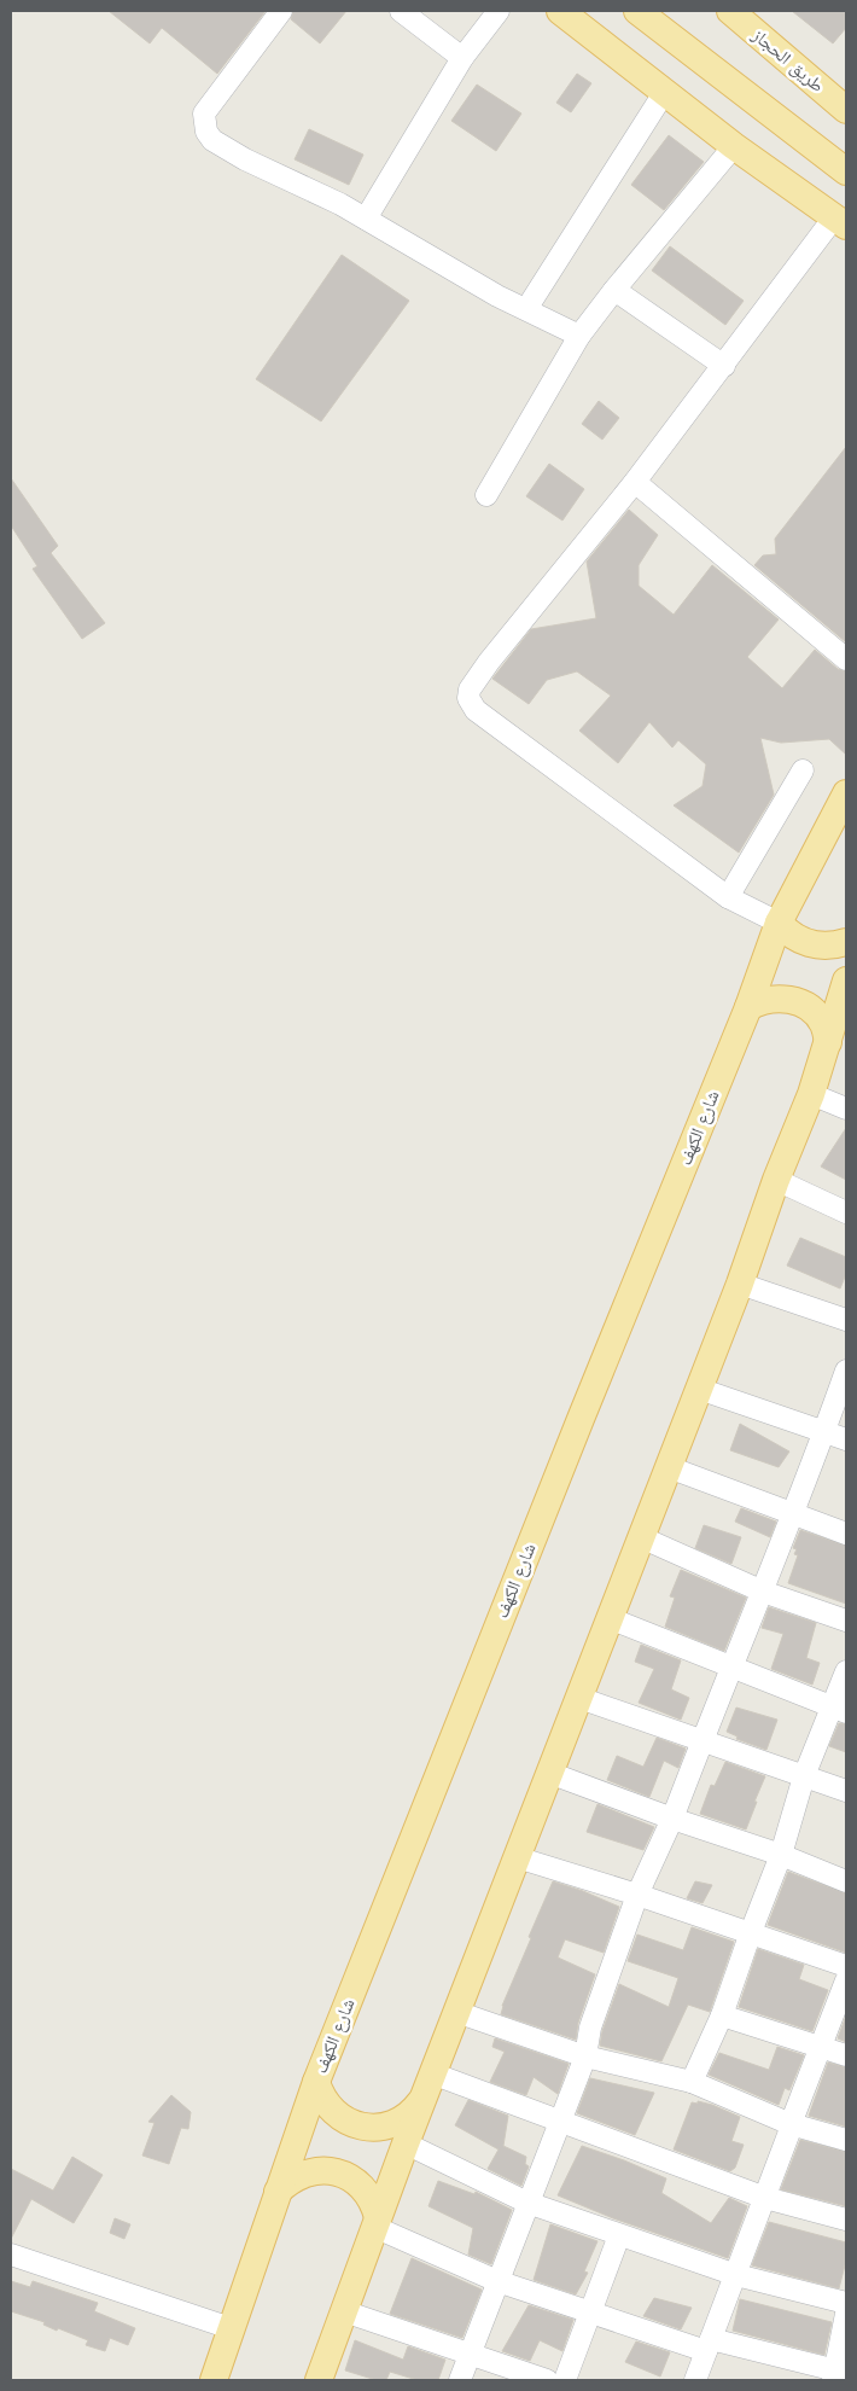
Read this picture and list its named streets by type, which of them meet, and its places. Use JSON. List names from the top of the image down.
{
  "streets": {
    "main road": ["طريق الحجاز", "شارع الكهف"]
  }
}
